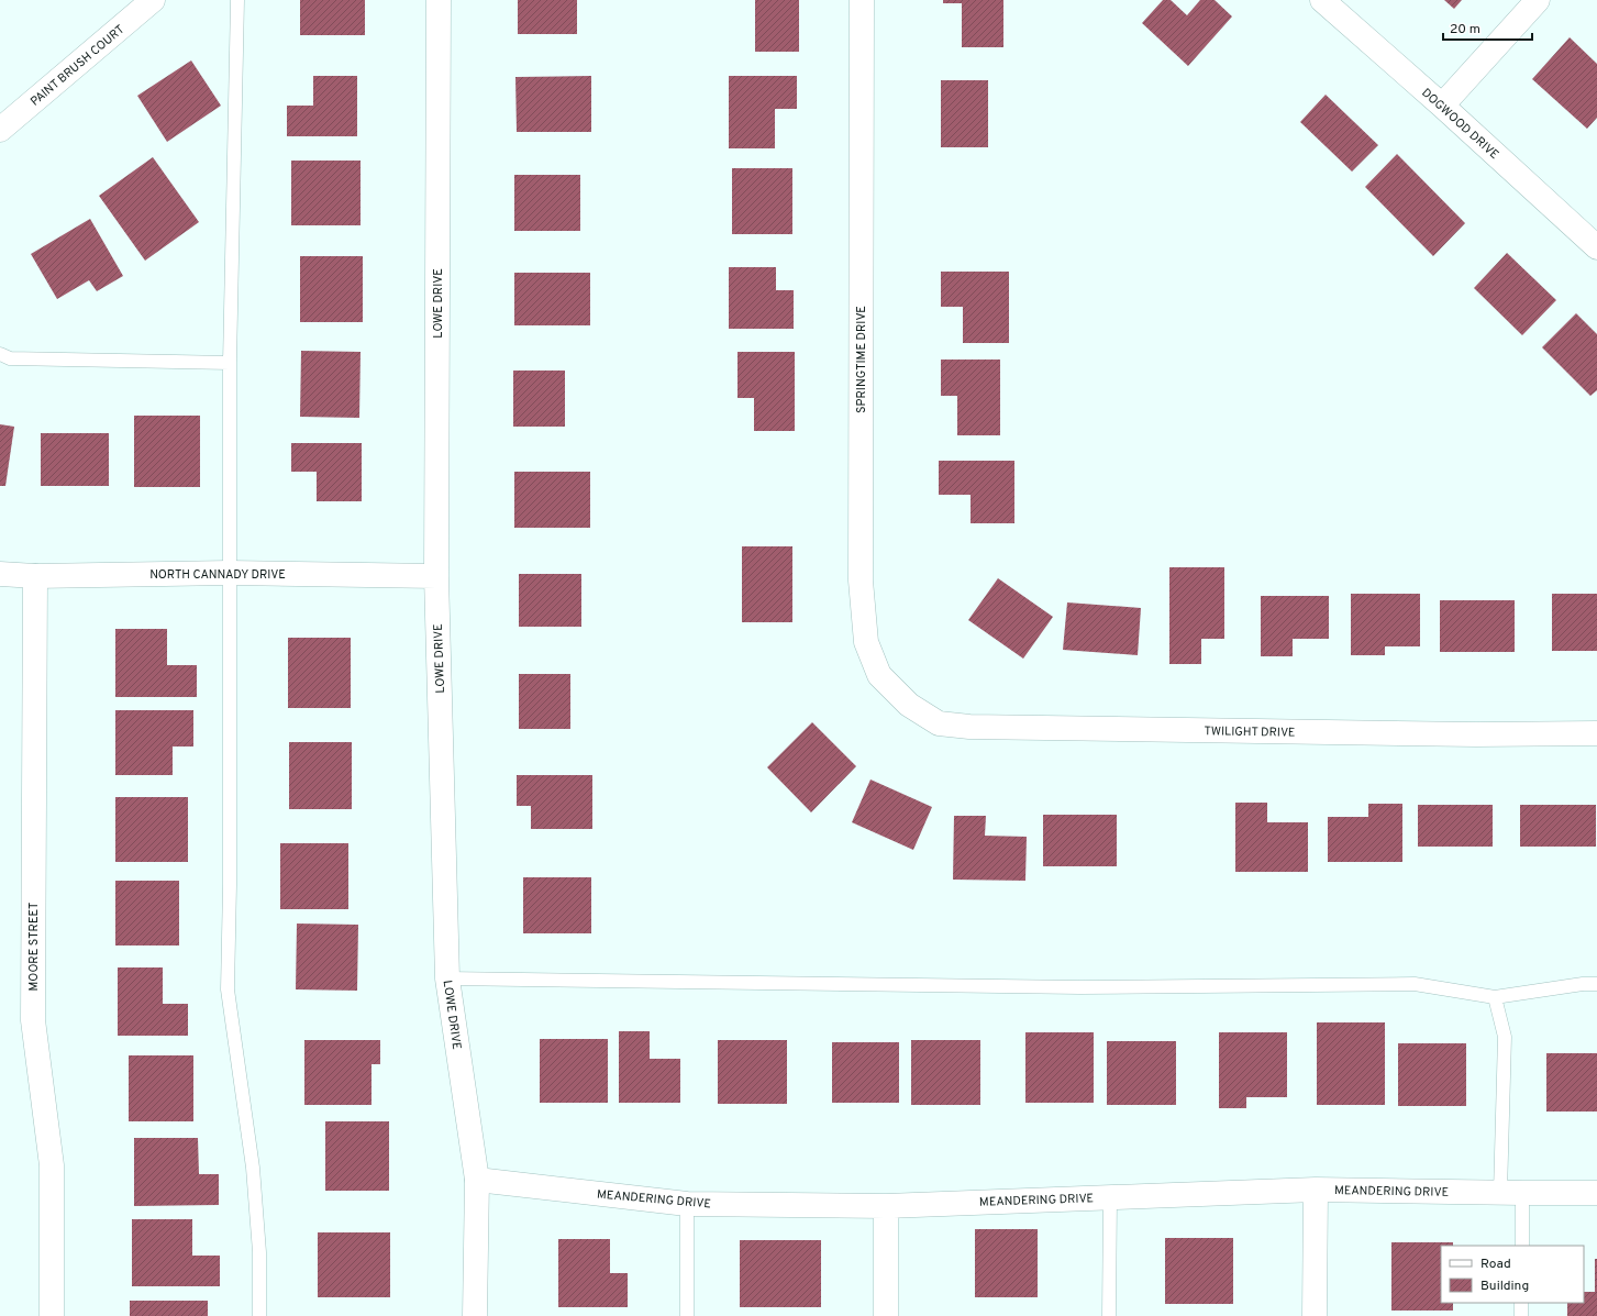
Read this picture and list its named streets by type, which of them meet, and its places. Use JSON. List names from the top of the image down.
{
  "streets": {
    "street": [
      "PAINT BRUSH COURT",
      "DOGWOOD DRIVE",
      "LOWE DRIVE",
      "SPRINGTIME DRIVE",
      "NORTH CANNADY DRIVE",
      "TWILIGHT DRIVE",
      "MOORE STREET",
      "MEANDERING DRIVE"
    ]
  },
  "crossings": [
    ["LOWE DRIVE", "NORTH CANNADY DRIVE"],
    ["LOWE DRIVE", "MEANDERING DRIVE"],
    ["SPRINGTIME DRIVE", "TWILIGHT DRIVE"],
    ["NORTH CANNADY DRIVE", "MOORE STREET"]
  ],
  "legend": ["Road", "Building"],
  "scale_bar": "20 m"
}
